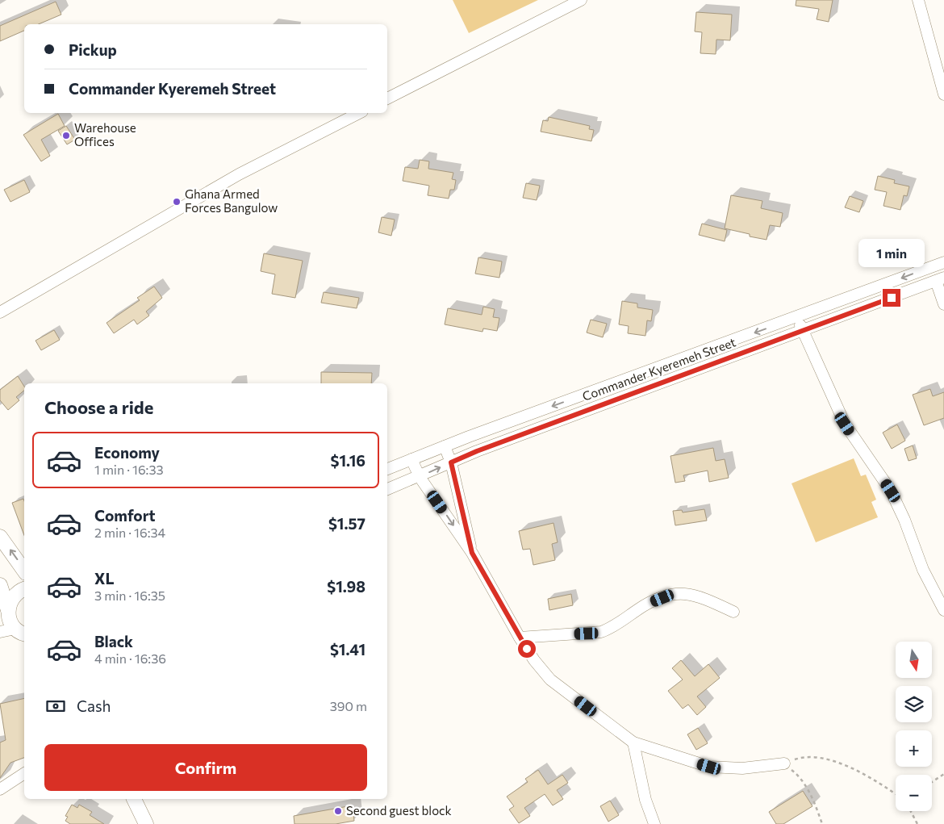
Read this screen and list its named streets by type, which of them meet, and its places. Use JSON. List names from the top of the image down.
{
  "streets": {
    "street": ["Commander Kyeremeh Street"]
  },
  "places": ["Warehouse Offices", "Ghana Armed Forces Bangulow", "Second guest block"],
  "north": "bottom",
  "page": {
    "banner": ["Pickup", "Commander Kyeremeh Street"],
    "bubble": "1 min",
    "heading": "Choose a ride",
    "list": [
      {
        "name": "Economy",
        "note": "1 min · 16:33",
        "value": "$1.16"
      },
      {
        "name": "Comfort",
        "note": "2 min · 16:34",
        "value": "$1.57"
      },
      {
        "name": "XL",
        "note": "3 min · 16:35",
        "value": "$1.98"
      },
      {
        "name": "Black",
        "note": "4 min · 16:36",
        "value": "$1.41"
      }
    ],
    "map_buttons": ["+", "−"],
    "pay": ["Cash", "390 m"],
    "buttons": "Confirm"
  }
}
